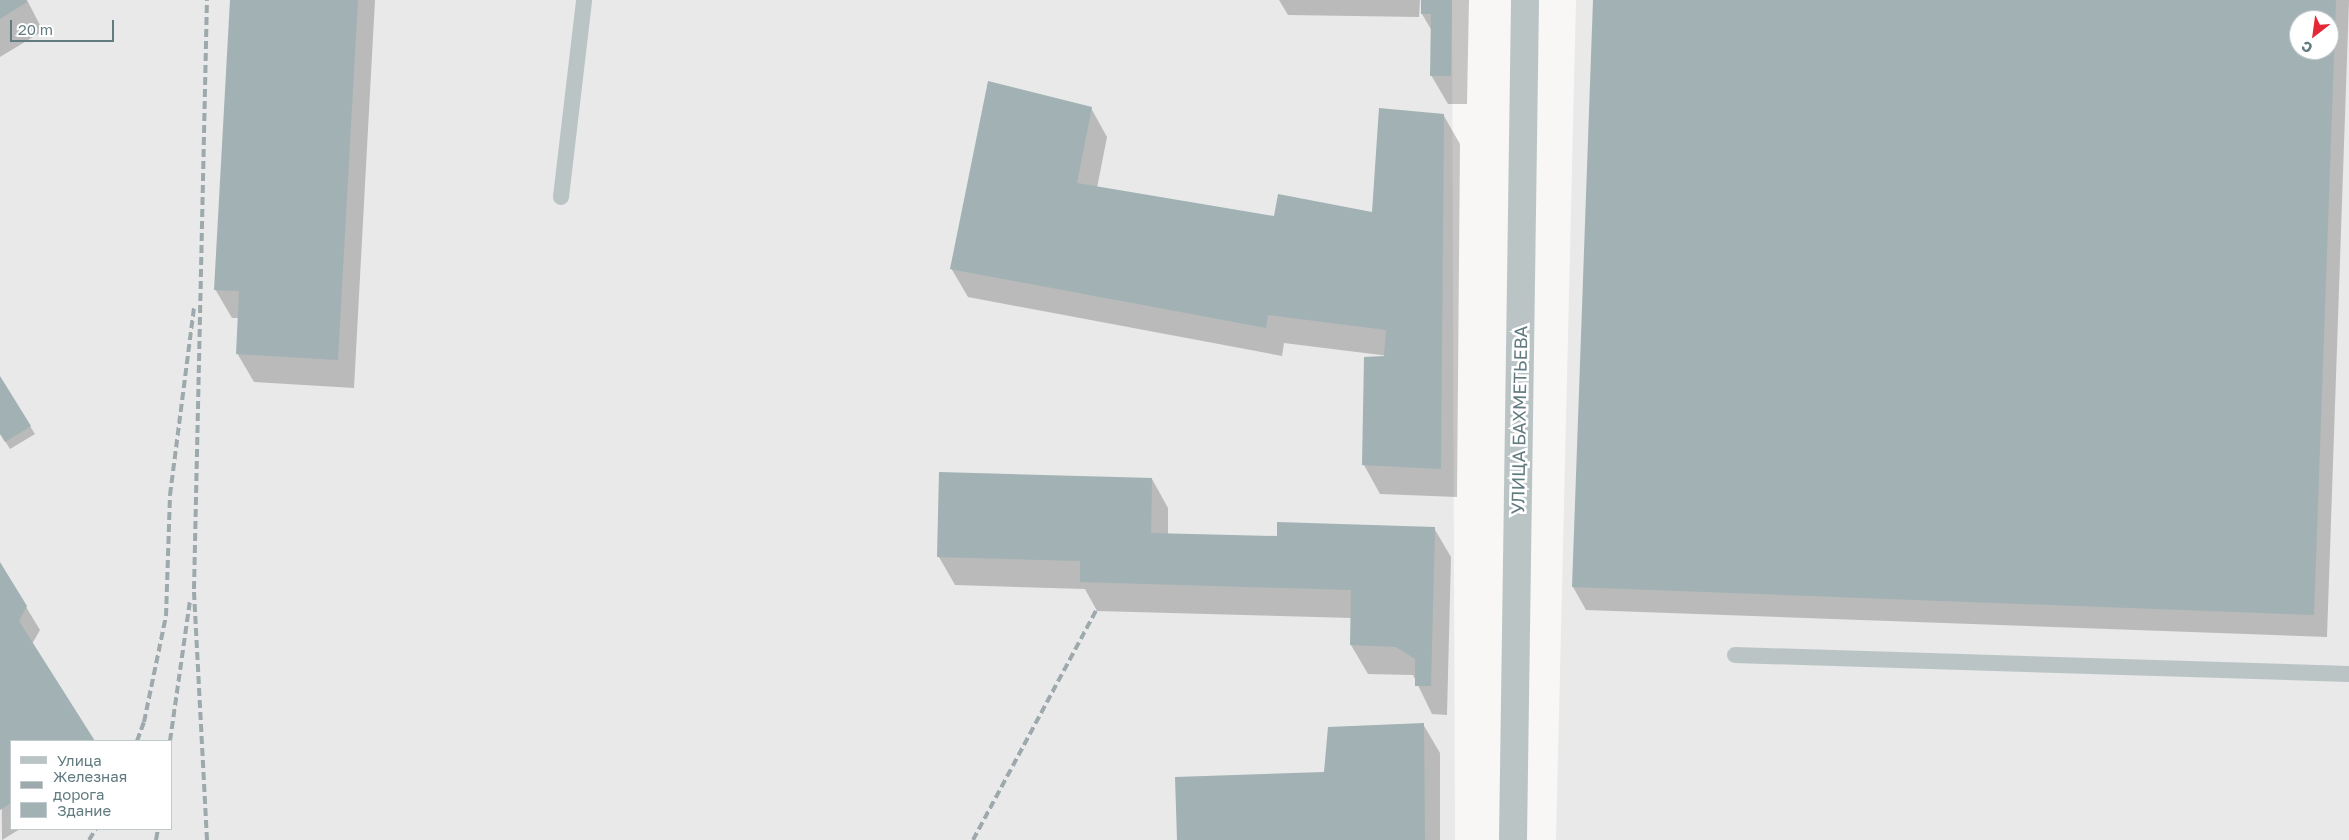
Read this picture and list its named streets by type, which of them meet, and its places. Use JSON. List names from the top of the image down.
{
  "streets": {
    "street": ["УЛИЦА БАХМЕТЬЕВА"]
  },
  "legend": ["Улица", "Железная дорога", "Здание"],
  "scale_bar": "20 m",
  "north": "bottom left"
}
